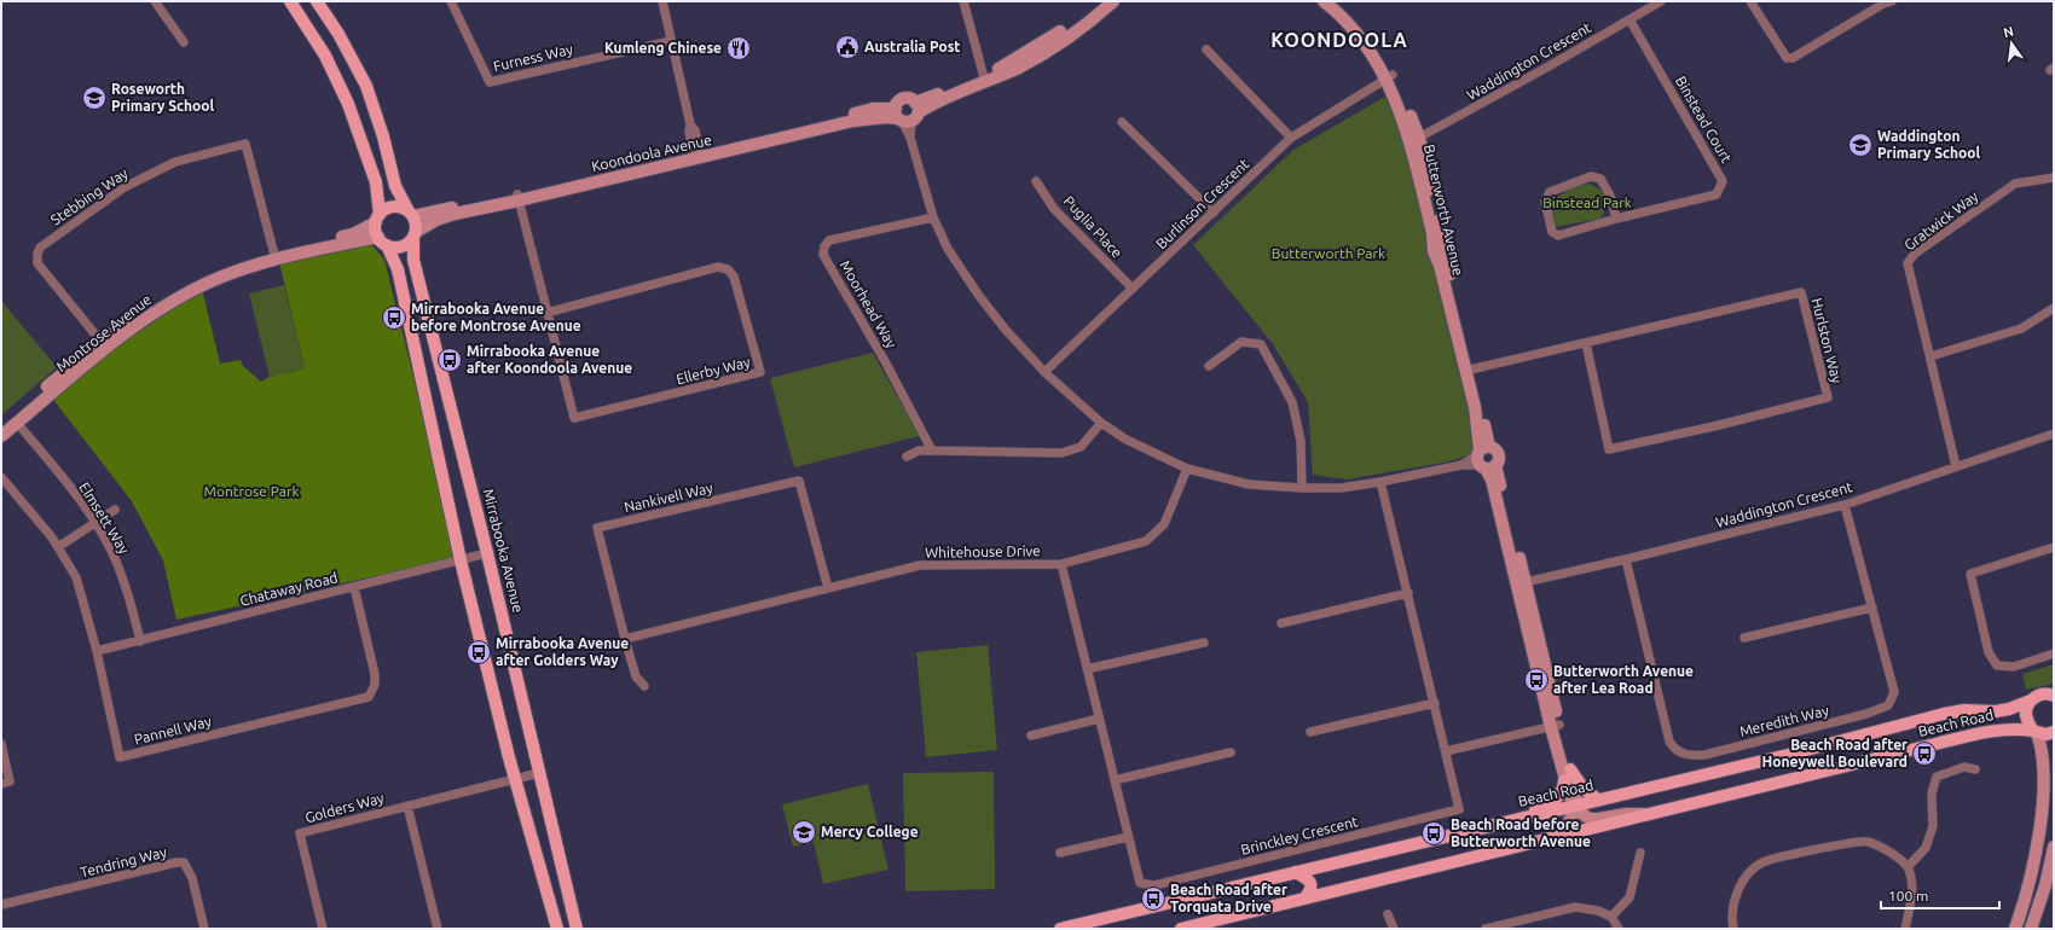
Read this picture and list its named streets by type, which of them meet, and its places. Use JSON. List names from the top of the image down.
{
  "streets": {
    "main road": ["Mirrabooka Avenue", "Beach Road"],
    "street": [
      "Furness Way",
      "Waddington Crescent",
      "Binstead Court",
      "Koondoola Avenue",
      "Stebbing Way",
      "Burlinson Crescent",
      "Butterworth Avenue",
      "Gratwick Way",
      "Puglia Place",
      "Moorhead Way",
      "Montrose Avenue",
      "Hurlston Way",
      "Ellerby Way",
      "Nankivell Way",
      "Elmsett Way",
      "Whitehouse Drive",
      "Chataway Road",
      "Meredith Way",
      "Pannell Way",
      "Golders Way",
      "Brinckley Crescent",
      "Tendring Way"
    ]
  },
  "crossings": [
    ["Waddington Crescent", "Binstead Court"],
    ["Waddington Crescent", "Butterworth Avenue"],
    ["Waddington Crescent", "Gratwick Way"],
    ["Waddington Crescent", "Meredith Way"],
    ["Koondoola Avenue", "Montrose Avenue"],
    ["Koondoola Avenue", "Ellerby Way"],
    ["Koondoola Avenue", "Mirrabooka Avenue"],
    ["Stebbing Way", "Montrose Avenue"],
    ["Burlinson Crescent", "Butterworth Avenue"],
    ["Burlinson Crescent", "Puglia Place"],
    ["Butterworth Avenue", "Hurlston Way"],
    ["Butterworth Avenue", "Beach Road"],
    ["Montrose Avenue", "Elmsett Way"],
    ["Montrose Avenue", "Mirrabooka Avenue"],
    ["Nankivell Way", "Whitehouse Drive"],
    ["Elmsett Way", "Chataway Road"],
    ["Mirrabooka Avenue", "Chataway Road"],
    ["Mirrabooka Avenue", "Golders Way"],
    ["Whitehouse Drive", "Brinckley Crescent"],
    ["Chataway Road", "Pannell Way"]
  ],
  "districts": ["KOONDOOLA"],
  "parks": ["Binstead Park", "Butterworth Park", "Montrose Park"],
  "places": {
    "public building": ["Australia Post"],
    "restaurant": ["Kumleng Chinese"],
    "school or university": ["Roseworth Primary School", "Waddington Primary School", "Mercy College"],
    "bus stop": [
      "Mirrabooka Avenue before Montrose Avenue",
      "Mirrabooka Avenue after Koondoola Avenue",
      "Mirrabooka Avenue after Golders Way",
      "Butterworth Avenue after Lea Road",
      "Beach Road after Honeywell Boulevard",
      "Beach Road before Butterworth Avenue",
      "Beach Road after Torquata Drive"
    ]
  },
  "scale_bar": "100 m",
  "north": "top"
}
